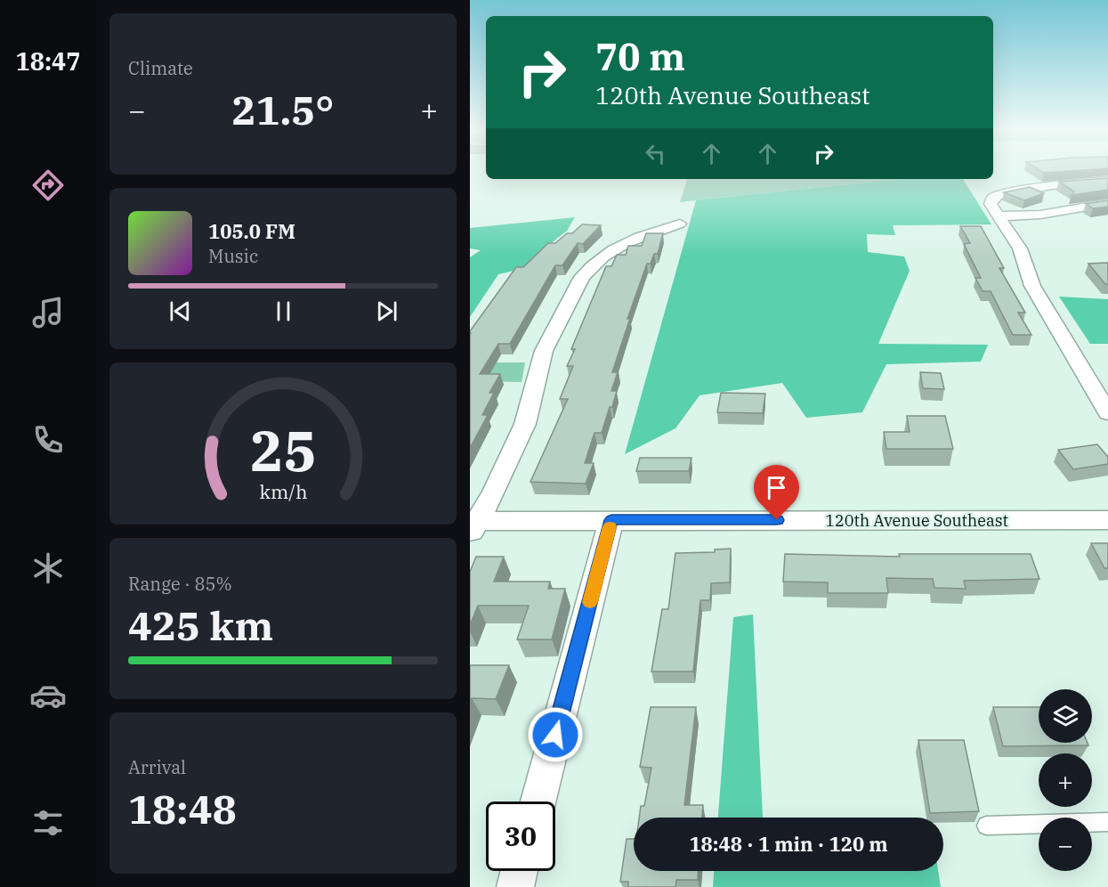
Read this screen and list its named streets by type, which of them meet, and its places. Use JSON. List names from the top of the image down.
{
  "streets": {
    "street": ["120th Avenue Southeast"]
  },
  "page": {
    "tabs": "18:47",
    "tile": [
      "Climate",
      ["Range · 85%", "425 km"],
      ["Arrival", "18:48"]
    ],
    "turn": ["70 m", "120th Avenue Southeast"],
    "heat": ["−", "21.5°", "+"],
    "song": ["105.0 FM", "Music"],
    "map_buttons": ["+", "−"],
    "limit": "30",
    "trip": "18:48 · 1 min · 120 m",
    "gauge": ["25", "km/h"]
  }
}
